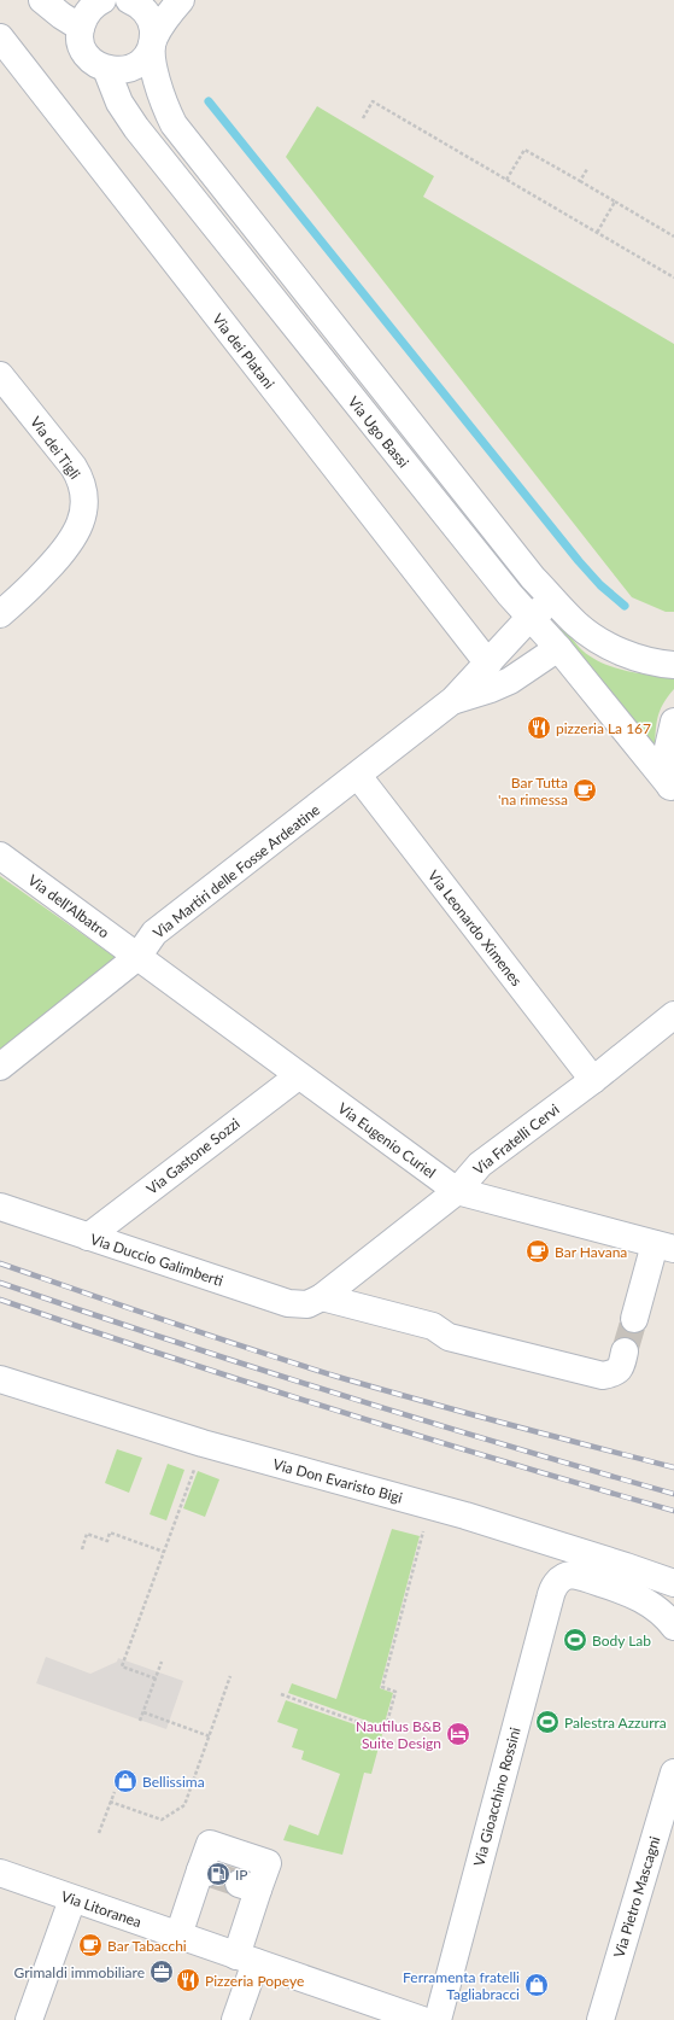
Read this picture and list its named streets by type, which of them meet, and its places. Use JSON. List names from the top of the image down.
{
  "streets": {
    "street": [
      "Via dei Platani",
      "Via Ugo Bassi",
      "Via dei Tigli",
      "Via Martiri delle Fosse Ardeatine",
      "Via dell'Albatro",
      "Via Leonardo Ximenes",
      "Via Fratelli Cervi",
      "Via Eugenio Curiel",
      "Via Gastone Sozzi",
      "Via Duccio Galimberti",
      "Via Don Evaristo Bigi",
      "Via Gioacchino Rossini",
      "Via Pietro Mascagni",
      "Via Litoranea"
    ]
  },
  "crossings": [
    ["Via dei Platani", "Via Martiri delle Fosse Ardeatine"],
    ["Via Ugo Bassi", "Via Martiri delle Fosse Ardeatine"],
    ["Via Martiri delle Fosse Ardeatine", "Via dell'Albatro"],
    ["Via Martiri delle Fosse Ardeatine", "Via Leonardo Ximenes"],
    ["Via Martiri delle Fosse Ardeatine", "Via Eugenio Curiel"],
    ["Via dell'Albatro", "Via Eugenio Curiel"],
    ["Via Leonardo Ximenes", "Via Fratelli Cervi"],
    ["Via Fratelli Cervi", "Via Eugenio Curiel"],
    ["Via Fratelli Cervi", "Via Duccio Galimberti"],
    ["Via Eugenio Curiel", "Via Gastone Sozzi"],
    ["Via Gastone Sozzi", "Via Duccio Galimberti"]
  ],
  "places": {
    "restaurant": ["pizzeria La 167", "Pizzeria Popeye"],
    "cafe": ["Bar Tutta 'na rimessa", "Bar Havana", "Bar Tabacchi"],
    "sports": ["Body Lab", "Palestra Azzurra"],
    "hotel": ["Nautilus B&B Suite Design"],
    "shop": ["Bellissima", "Ferramenta fratelli Tagliabracci"],
    "fuel station": ["IP"],
    "office": ["Grimaldi immobiliare"]
  }
}
